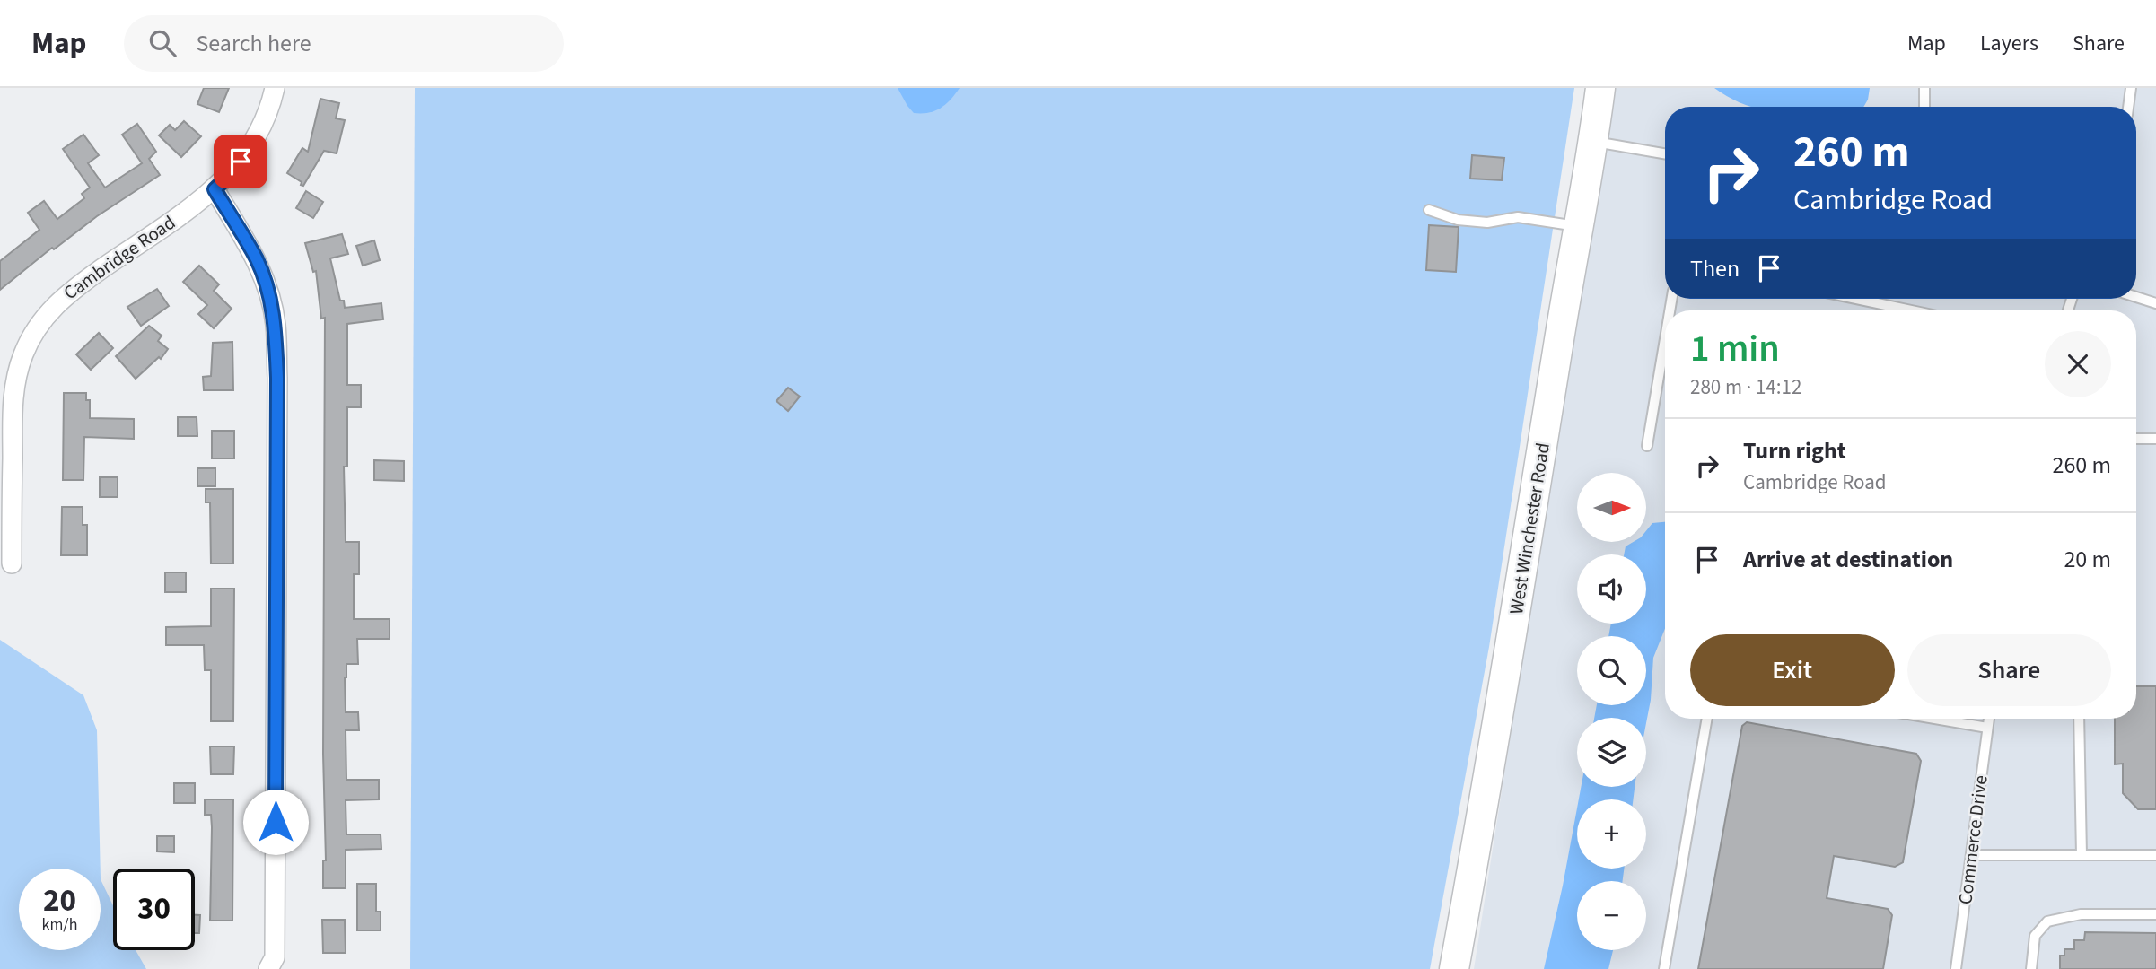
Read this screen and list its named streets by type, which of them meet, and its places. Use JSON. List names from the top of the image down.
{
  "streets": {
    "main road": ["West Winchester Road"],
    "street": ["Cambridge Road"],
    "lane": ["Commerce Drive"]
  },
  "north": "right",
  "page": {
    "header": "Map",
    "search": "Search here",
    "nav": ["Map", "Layers", "Share"],
    "turn": ["260 m", "Cambridge Road"],
    "then": "Then",
    "heading": ["1 min", "280 m · 14:12"],
    "list": [
      {
        "name": "Turn right",
        "note": "Cambridge Road",
        "value": "260 m"
      },
      {
        "name": "Arrive at destination",
        "value": "20 m"
      }
    ],
    "map_buttons": ["+", "−"],
    "buttons": ["Exit", "Share"],
    "speed": "20 km/h",
    "limit": "30"
  }
}
